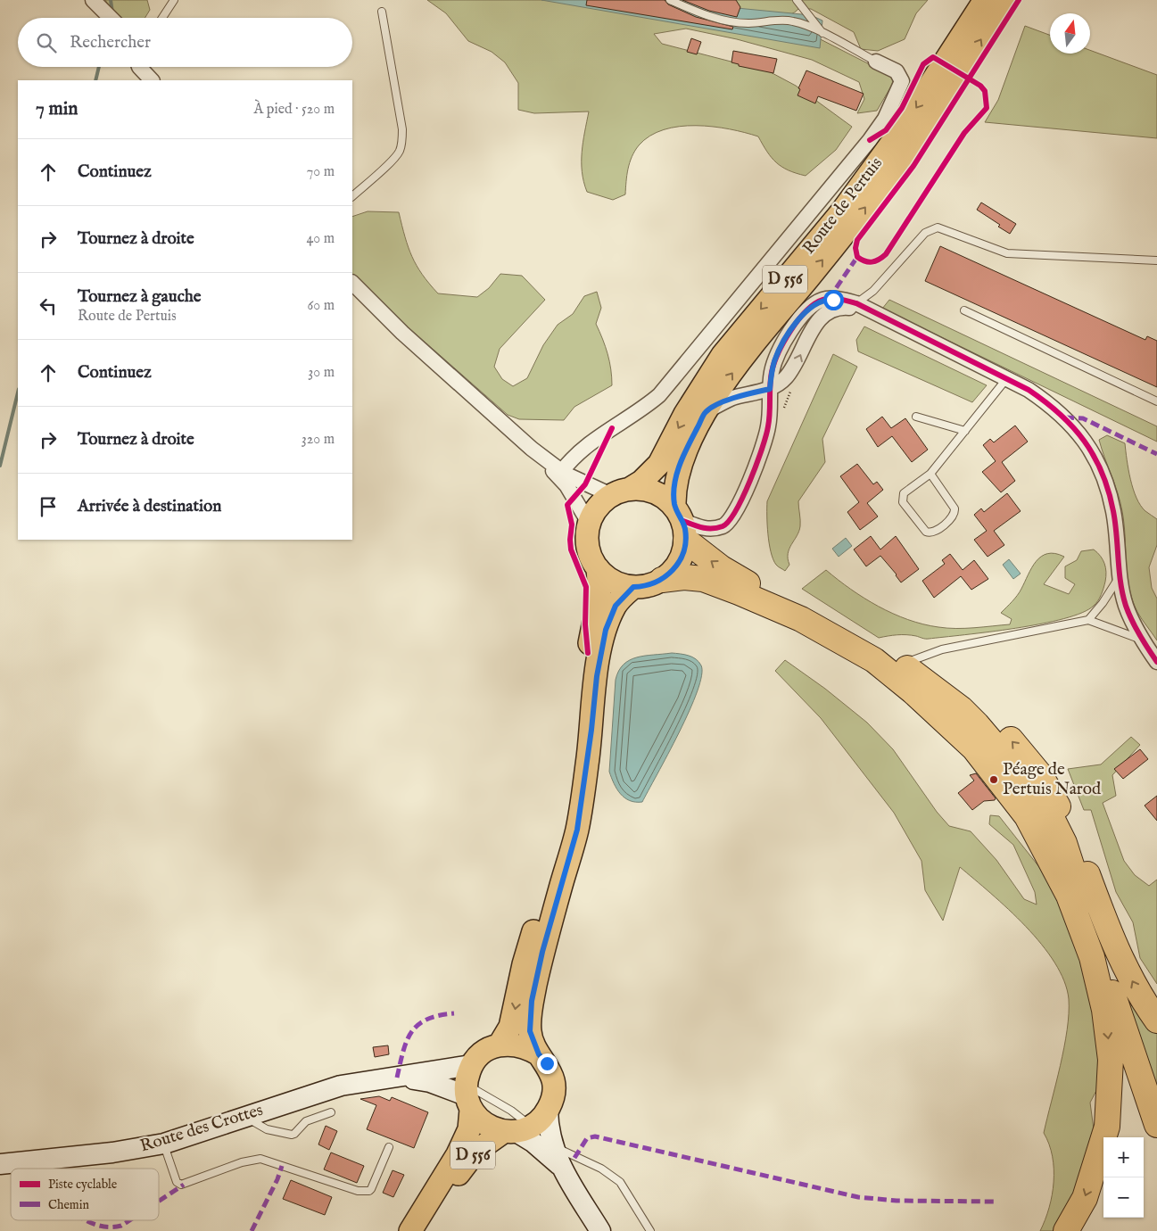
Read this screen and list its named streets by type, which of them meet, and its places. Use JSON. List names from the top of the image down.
{
  "streets": {
    "main road": ["Route de Pertuis", "D 556", "Route des Crottes"]
  },
  "crossings": [
    ["Route de Pertuis", "D 556"]
  ],
  "places": ["Péage de Pertuis Narod"],
  "legend": ["Piste cyclable", "Chemin"],
  "north": "top",
  "page": {
    "search": "Rechercher",
    "heading": ["7 min", "À pied · 520 m"],
    "list": [
      ["Continuez", "70 m"],
      ["Tournez à droite", "40 m"],
      ["Tournez à gauche", "Route de Pertuis", "60 m"],
      ["Continuez", "30 m"],
      ["Tournez à droite", "320 m"],
      "Arrivée à destination"
    ],
    "map_buttons": ["+", "−"]
  }
}
